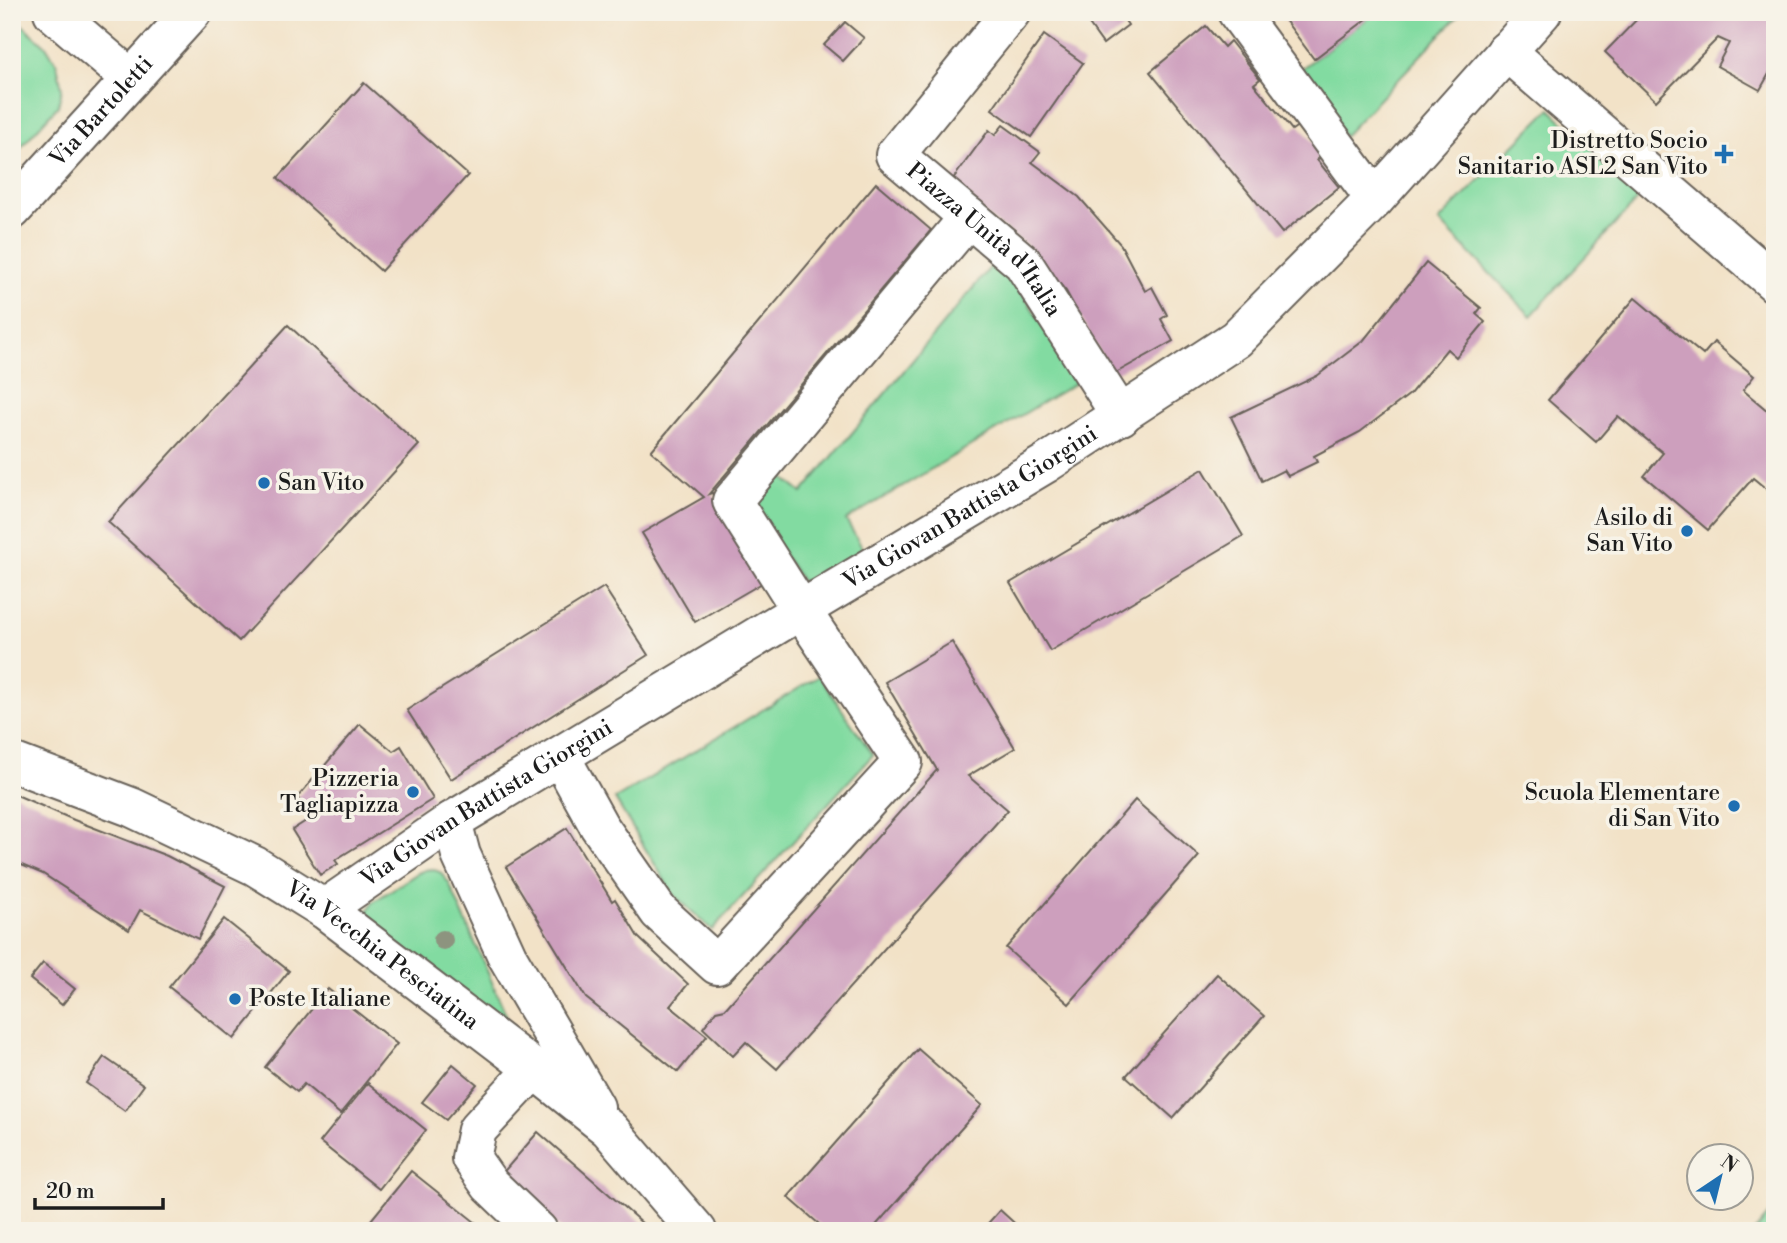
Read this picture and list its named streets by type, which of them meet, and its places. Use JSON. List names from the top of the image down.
{
  "streets": {
    "street": [
      "Via Bartoletti",
      "Piazza Unità d'Italia",
      "Via Giovan Battista Giorgini",
      "Via Vecchia Pesciatina"
    ]
  },
  "crossings": [
    ["Piazza Unità d'Italia", "Via Giovan Battista Giorgini"],
    ["Via Giovan Battista Giorgini", "Via Vecchia Pesciatina"]
  ],
  "places": {
    "health": ["Distretto Socio Sanitario ASL2 San Vito"],
    "other": [
      "San Vito",
      "Asilo di San Vito",
      "Pizzeria Tagliapizza",
      "Scuola Elementare di San Vito",
      "Poste Italiane"
    ]
  },
  "scale_bar": "20 m",
  "north": "top right"
}
